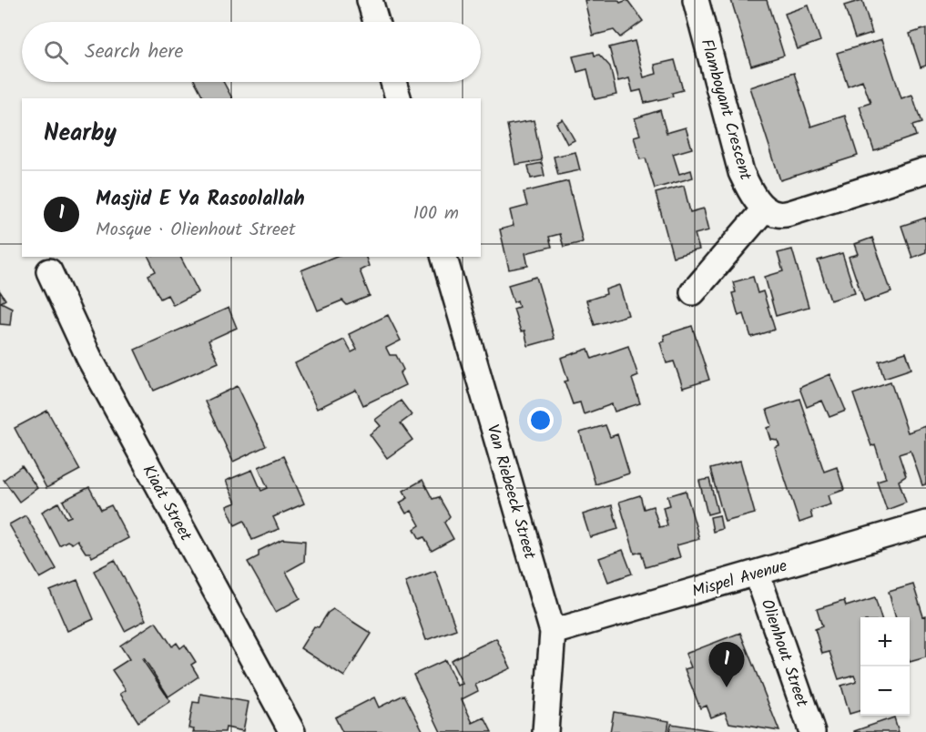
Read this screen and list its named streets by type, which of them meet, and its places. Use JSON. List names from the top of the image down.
{
  "streets": {
    "street": [
      "Flamboyant Crescent",
      "Van Riebeeck Street",
      "Kiaat Street",
      "Mispel Avenue",
      "Olienhout Street"
    ]
  },
  "crossings": [
    ["Van Riebeeck Street", "Mispel Avenue"],
    ["Mispel Avenue", "Olienhout Street"]
  ],
  "page": {
    "search": "Search here",
    "heading": "Nearby",
    "list": [
      {
        "mark": "1",
        "name": "Masjid E Ya Rasoolallah",
        "note": "Mosque · Olienhout Street",
        "value": "100 m"
      }
    ],
    "map_buttons": ["+", "−"],
    "pins": "1"
  }
}
